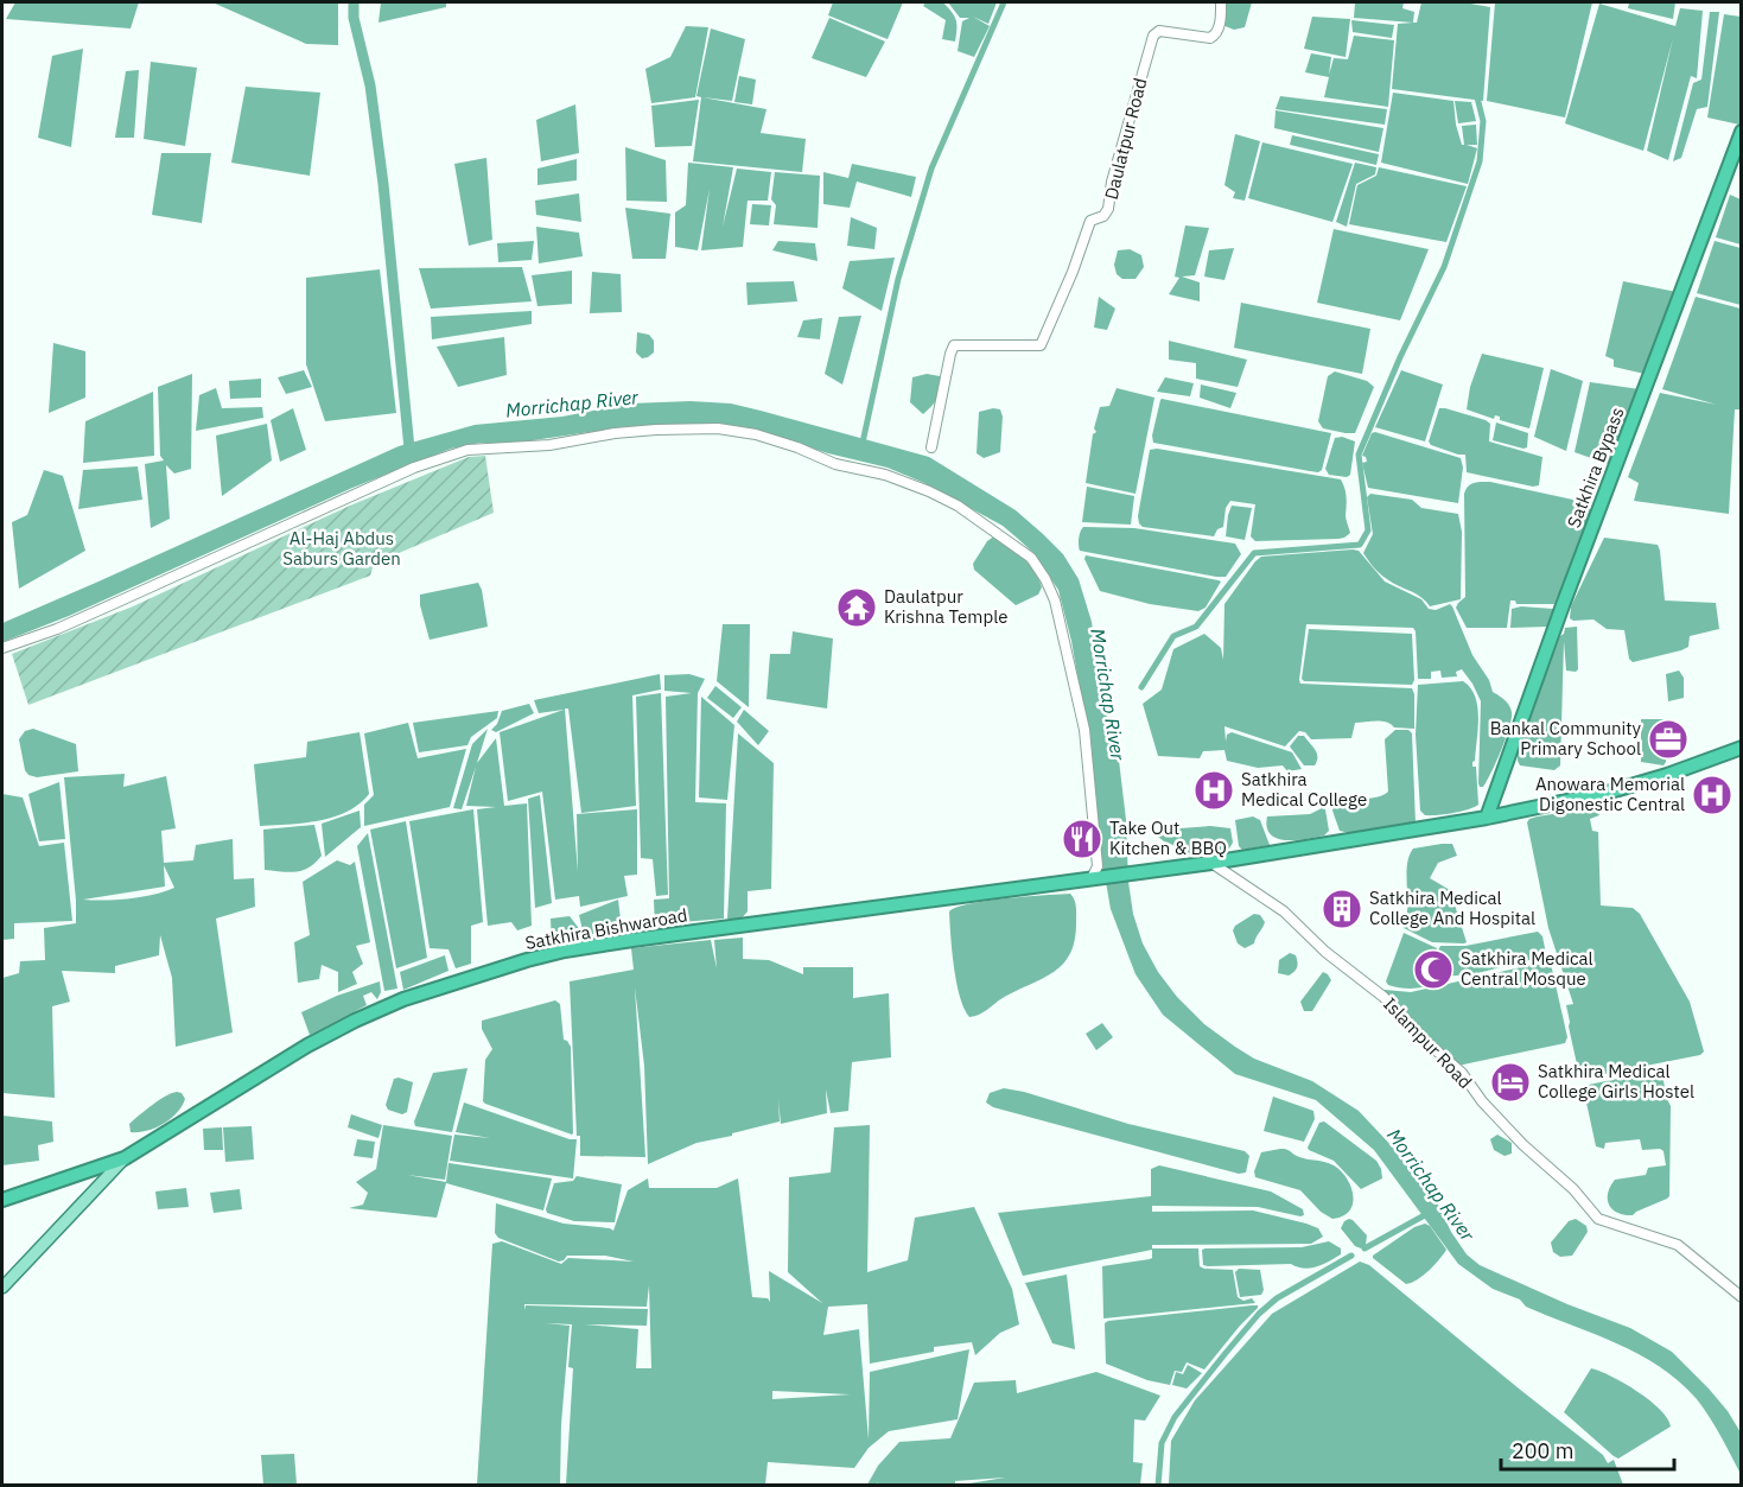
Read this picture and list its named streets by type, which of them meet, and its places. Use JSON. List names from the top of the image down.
{
  "streets": {
    "highway": ["Satkhira Bypass", "Satkhira Bishwaroad"],
    "street": ["Daulatpur Road", "Islampur Road"]
  },
  "crossings": [
    ["Satkhira Bypass", "Satkhira Bishwaroad"],
    ["Satkhira Bishwaroad", "Islampur Road"]
  ],
  "water": ["Morrichap River"],
  "parks": ["Al-Haj Abdus Saburs Garden"],
  "places": {
    "temple": ["Daulatpur Krishna Temple"],
    "office": ["Bankal Community Primary School"],
    "hospital": ["Satkhira Medical College", "Anowara Memorial Digonestic Central"],
    "restaurant": ["Take Out Kitchen & BBQ"],
    "building": ["Satkhira Medical College And Hospital"],
    "mosque": ["Satkhira Medical Central Mosque"],
    "hotel": ["Satkhira Medical College Girls Hostel"]
  },
  "scale_bar": "200 m"
}
